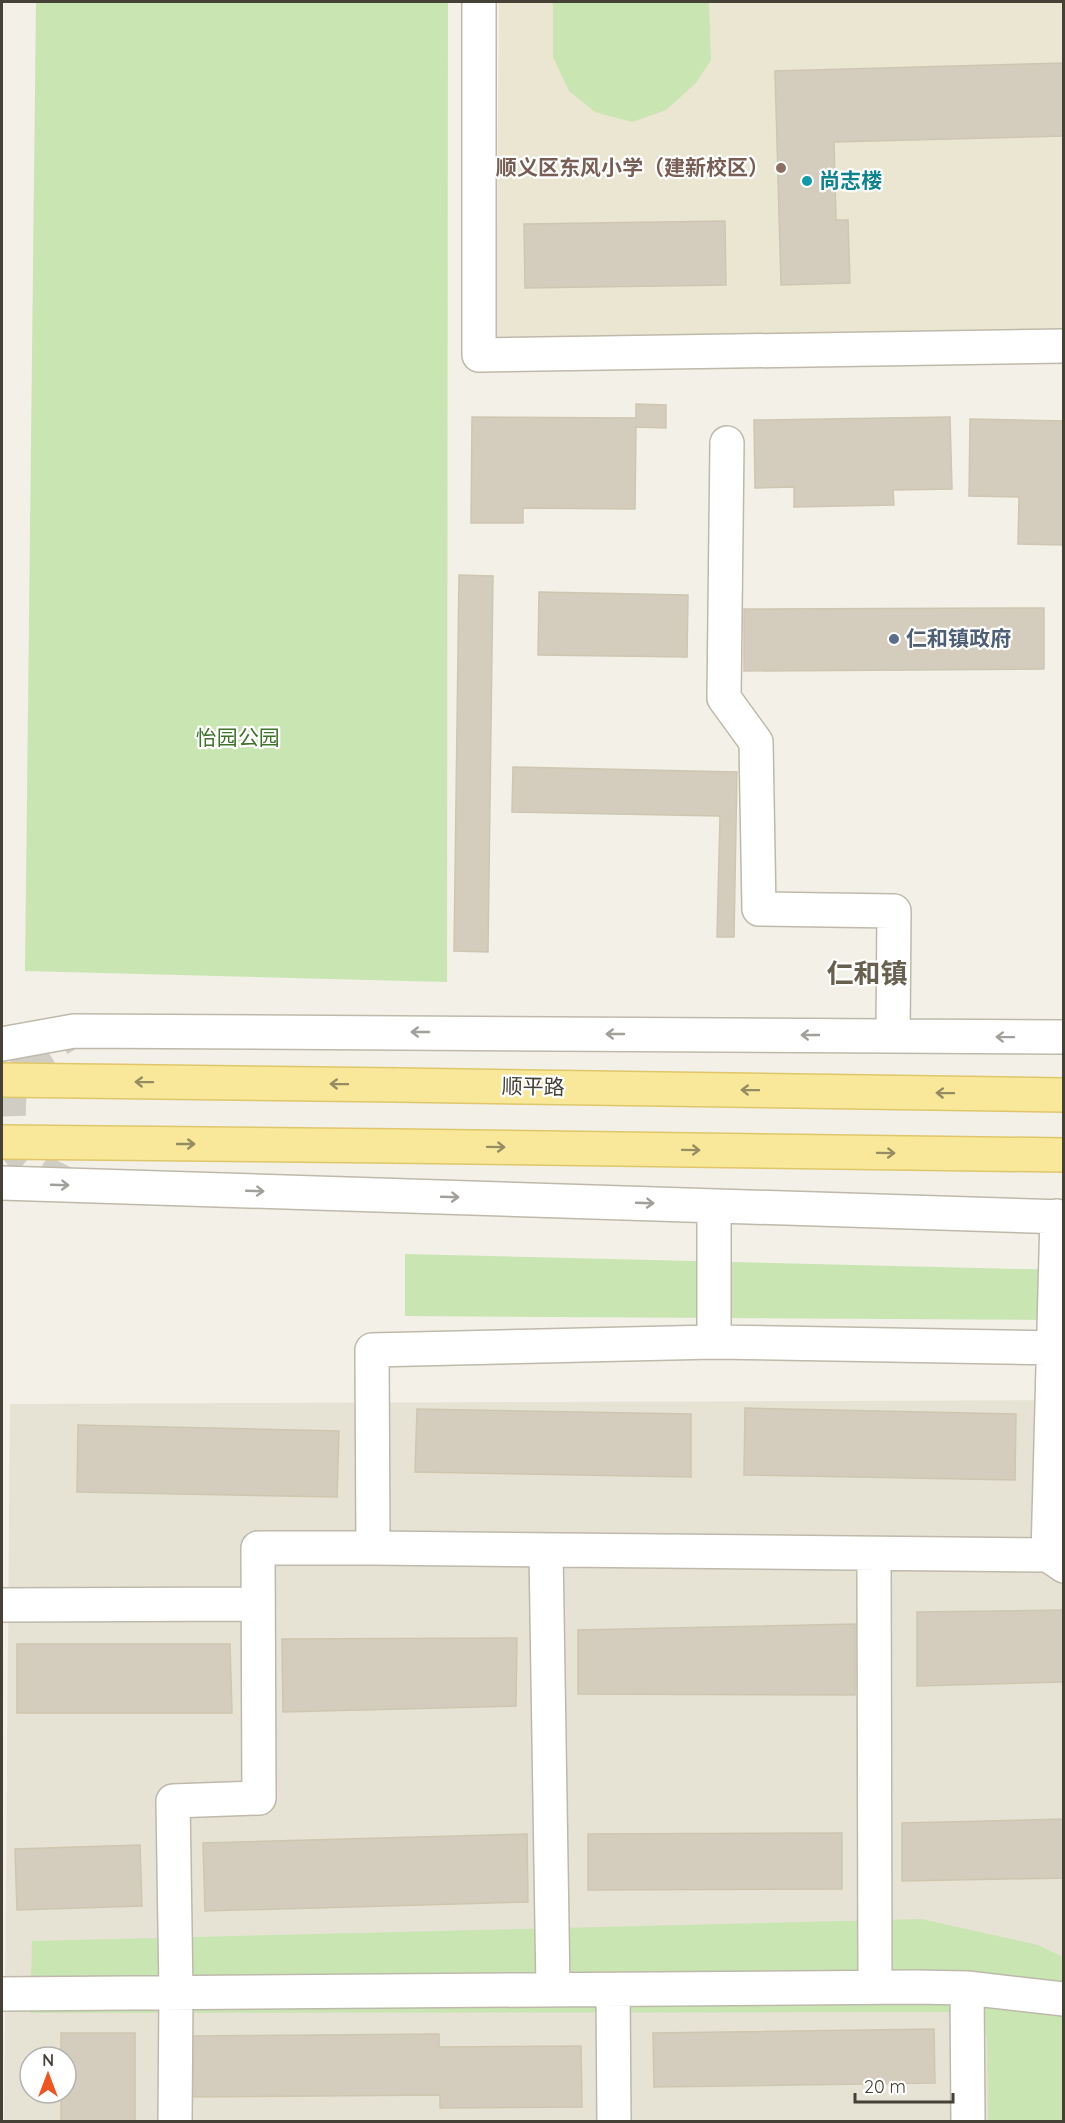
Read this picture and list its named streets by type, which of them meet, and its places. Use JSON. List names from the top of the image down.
{
  "streets": {
    "main road": ["顺平路"]
  },
  "districts": ["仁和镇"],
  "parks": ["怡园公园"],
  "places": ["顺义区东风小学（建新校区）", "尚志楼", "仁和镇政府"],
  "scale_bar": "20 m",
  "north": "top"
}
